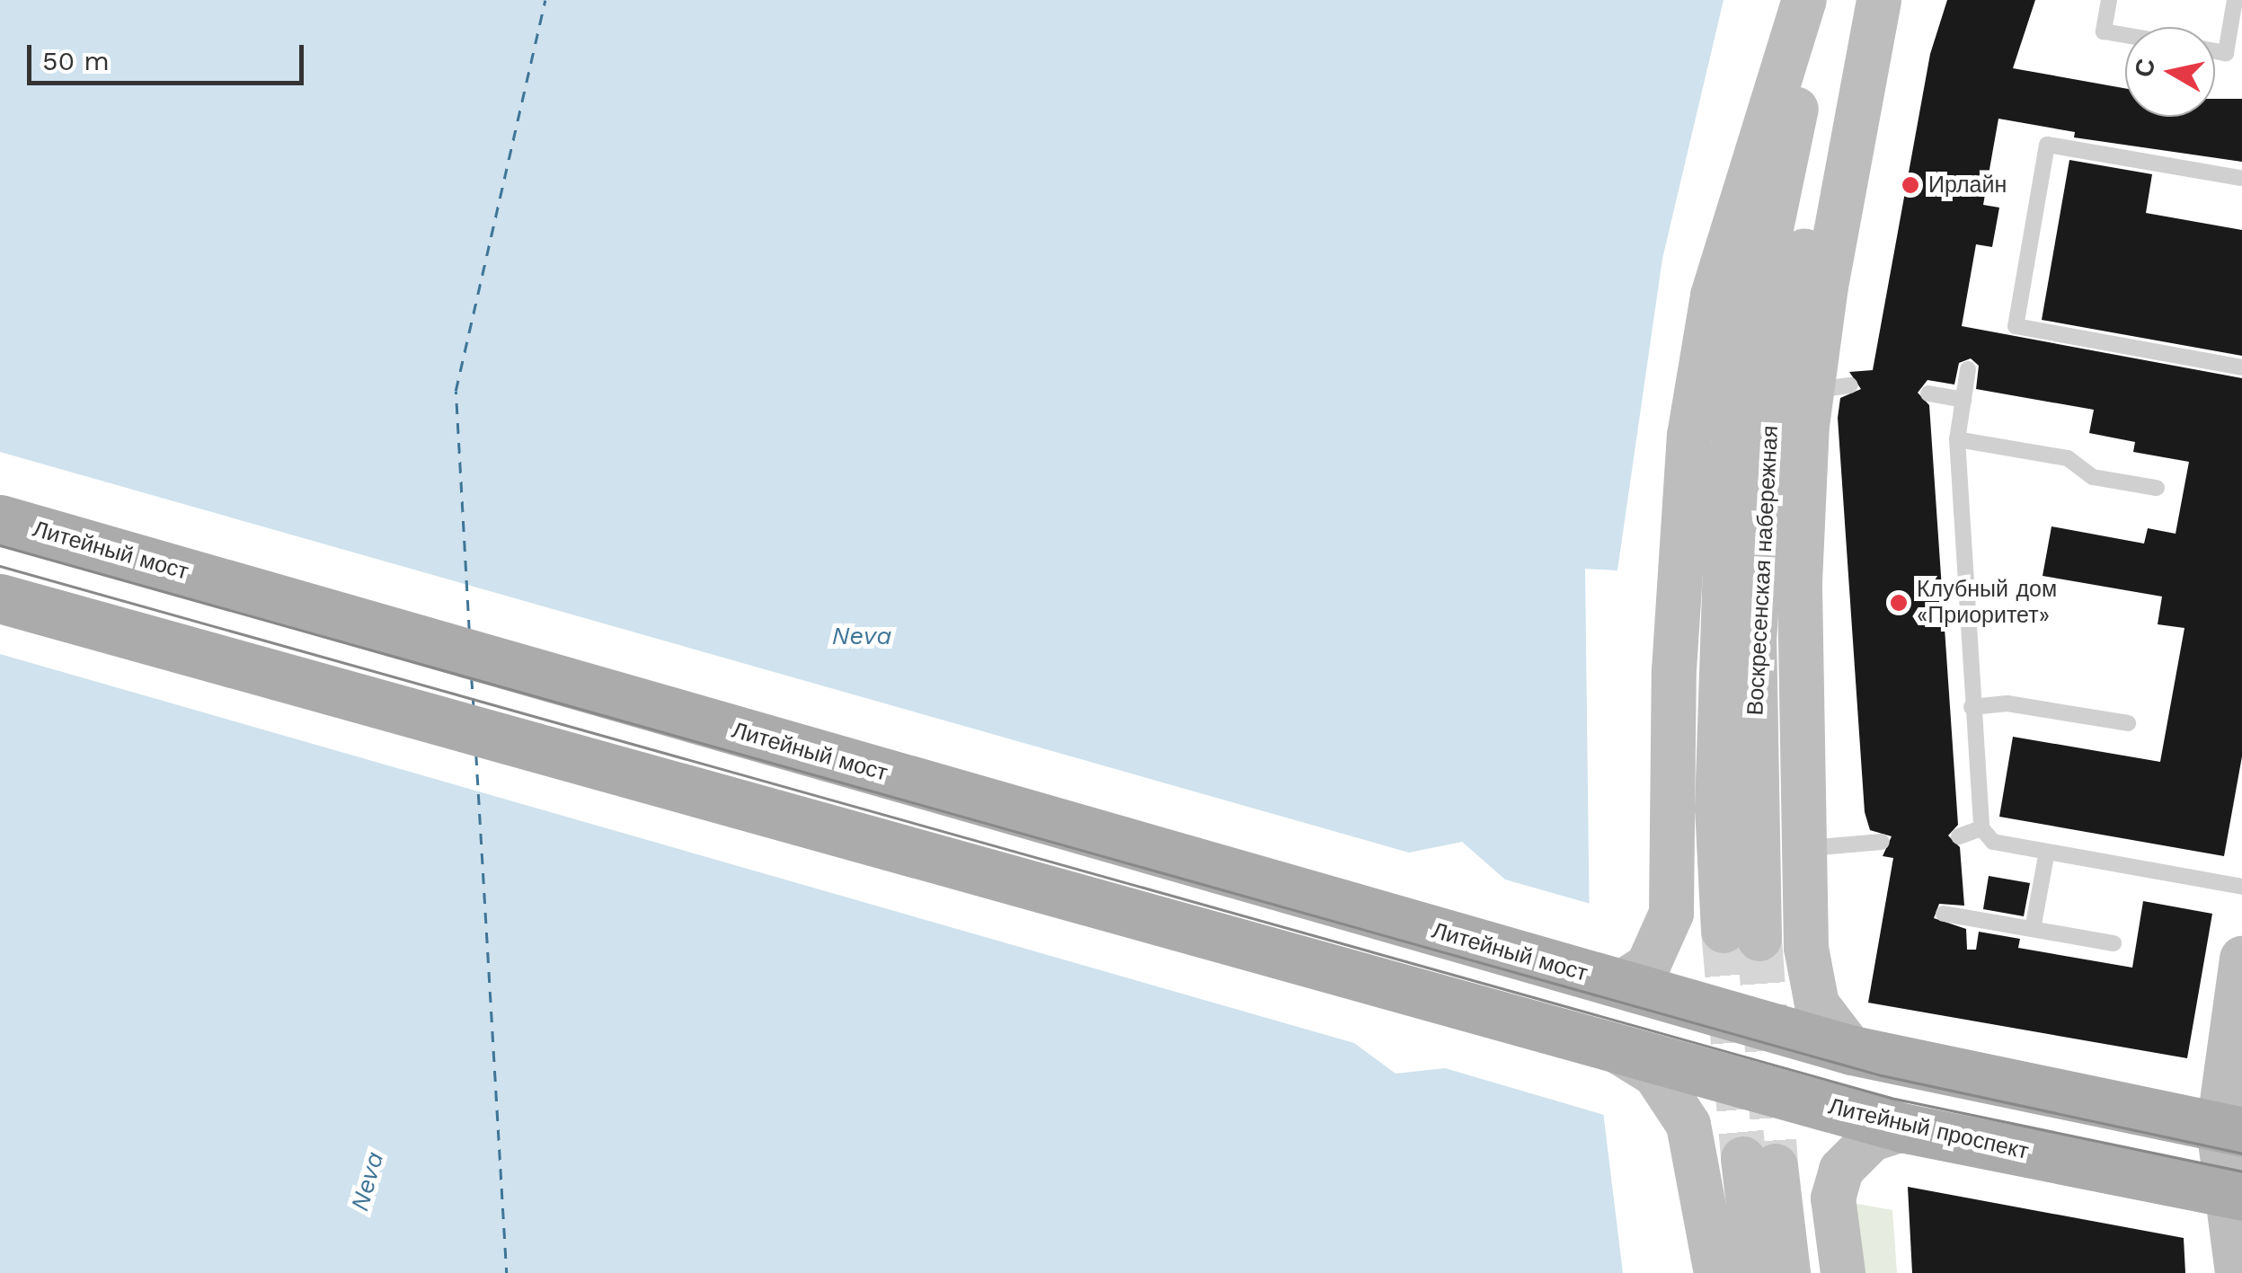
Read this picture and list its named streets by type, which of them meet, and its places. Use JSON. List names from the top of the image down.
{
  "streets": {
    "main road": ["Литейный мост", "Воскресенская набережная", "Литейный проспект"]
  },
  "water": ["Neva"],
  "places": ["Ирлайн", "Клубный дом «Приоритет»"],
  "scale_bar": "50 m",
  "north": "left"
}
